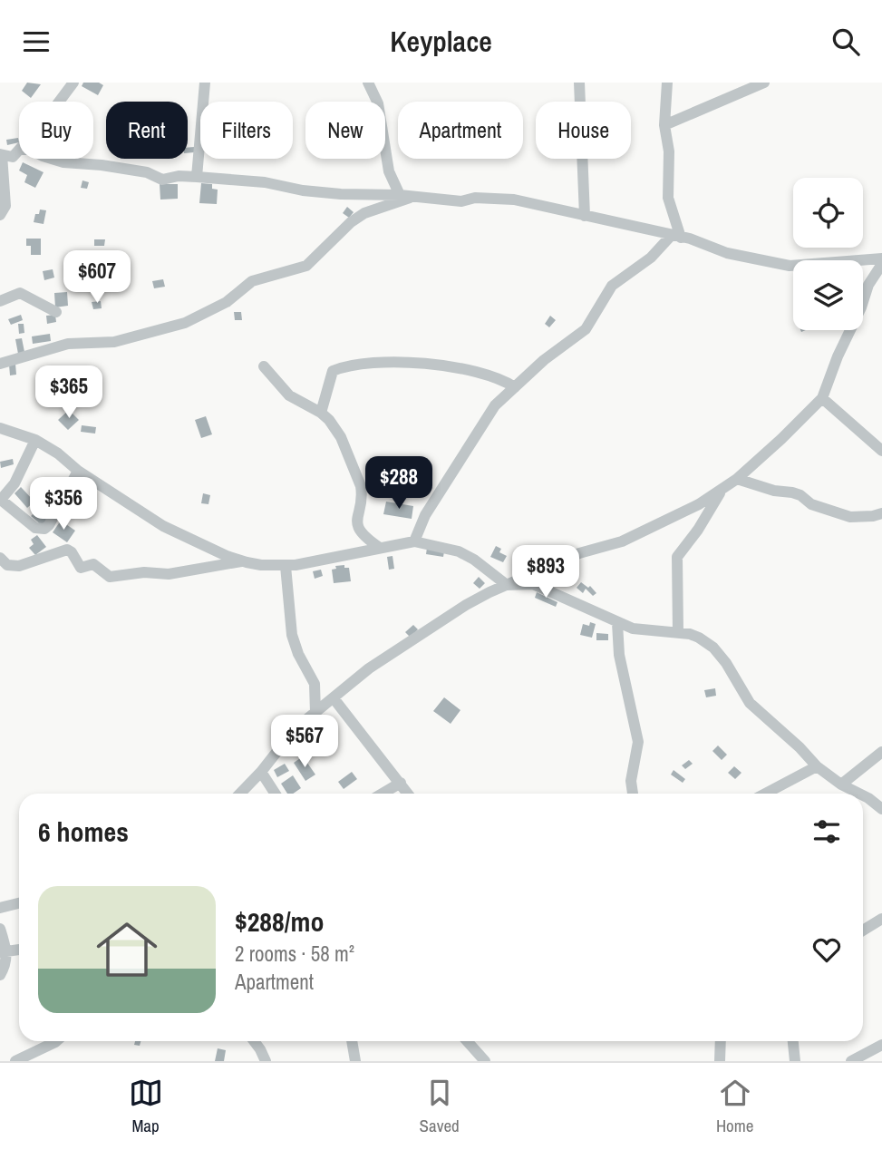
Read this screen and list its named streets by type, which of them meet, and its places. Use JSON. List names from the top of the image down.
{
  "page": {
    "header": "Keyplace",
    "chip": [
      "Buy",
      "Rent",
      "Filters",
      "New",
      "Apartment",
      "House"
    ],
    "price": [
      "$607",
      "$365",
      "$288",
      "$356",
      "$893",
      "$567"
    ],
    "heading": "6 homes",
    "list": [
      {
        "name": "$288/mo",
        "note": "2 rooms · 58 m² · Apartment"
      }
    ],
    "tabs": ["Map", "Saved", "Home"]
  }
}
